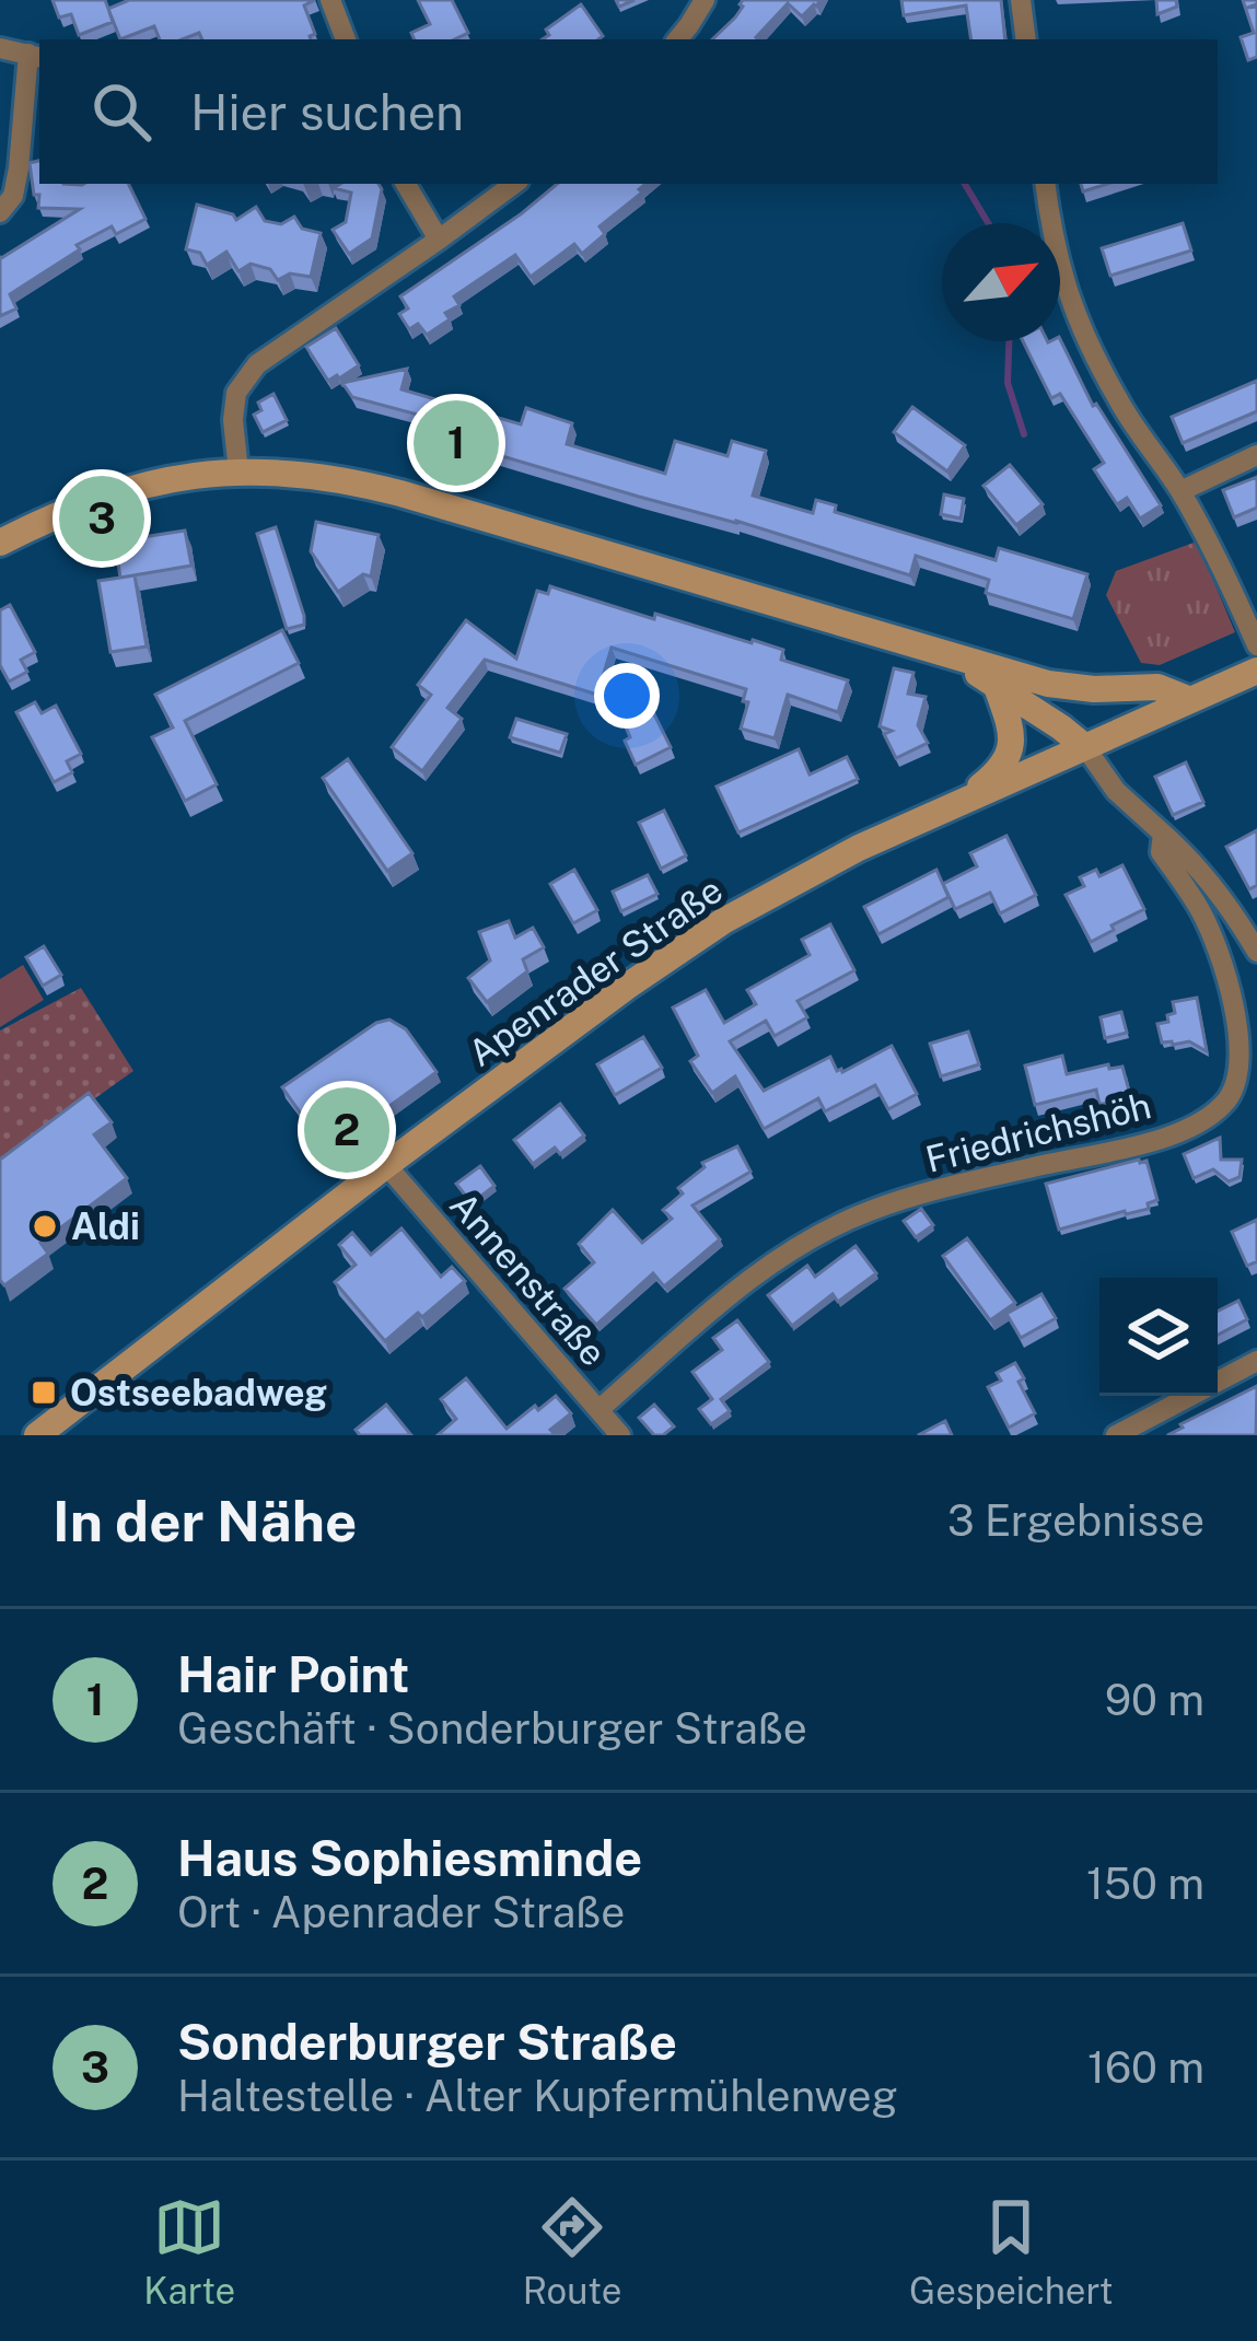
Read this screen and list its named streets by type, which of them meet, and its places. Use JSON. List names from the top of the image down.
{
  "streets": {
    "street": ["Apenrader Straße", "Friedrichshöh", "Annenstraße"]
  },
  "crossings": [
    ["Apenrader Straße", "Friedrichshöh"],
    ["Apenrader Straße", "Annenstraße"],
    ["Friedrichshöh", "Annenstraße"]
  ],
  "places": {
    "other": ["Aldi"],
    "transit": ["Ostseebadweg"]
  },
  "north": "top right",
  "page": {
    "search": "Hier suchen",
    "pins": ["1", "3", "2"],
    "heading": ["In der Nähe", "3 Ergebnisse"],
    "list": [
      {
        "mark": "1",
        "name": "Hair Point",
        "note": "Geschäft · Sonderburger Straße",
        "value": "90 m"
      },
      {
        "mark": "2",
        "name": "Haus Sophiesminde",
        "note": "Ort · Apenrader Straße",
        "value": "150 m"
      },
      {
        "mark": "3",
        "name": "Sonderburger Straße",
        "note": "Haltestelle · Alter Kupfermühlenweg",
        "value": "160 m"
      }
    ],
    "nav": ["Karte", "Route", "Gespeichert"]
  }
}
